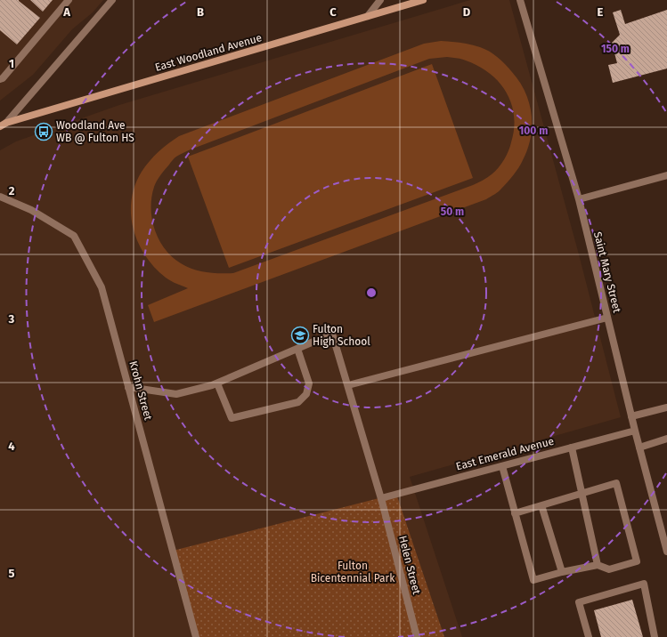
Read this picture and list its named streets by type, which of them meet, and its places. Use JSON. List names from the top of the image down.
{
  "streets": {
    "main road": ["East Woodland Avenue"],
    "street": [
      "Saint Mary Street",
      "Krohn Street",
      "East Emerald Avenue",
      "Helen Street"
    ]
  },
  "crossings": [
    ["Saint Mary Street", "East Emerald Avenue"],
    ["East Emerald Avenue", "Helen Street"]
  ],
  "parks": ["Fulton Bicentennial Park"],
  "places": {
    "bus stop": ["Woodland Ave WB @ Fulton HS"],
    "school or university": ["Fulton High School"]
  },
  "grid": {
    "columns": [
      "A",
      "B",
      "C",
      "D",
      "E"
    ],
    "rows": [
      "1",
      "2",
      "3",
      "4",
      "5"
    ]
  },
  "rings": ["150 m", "100 m", "50 m"]
}
